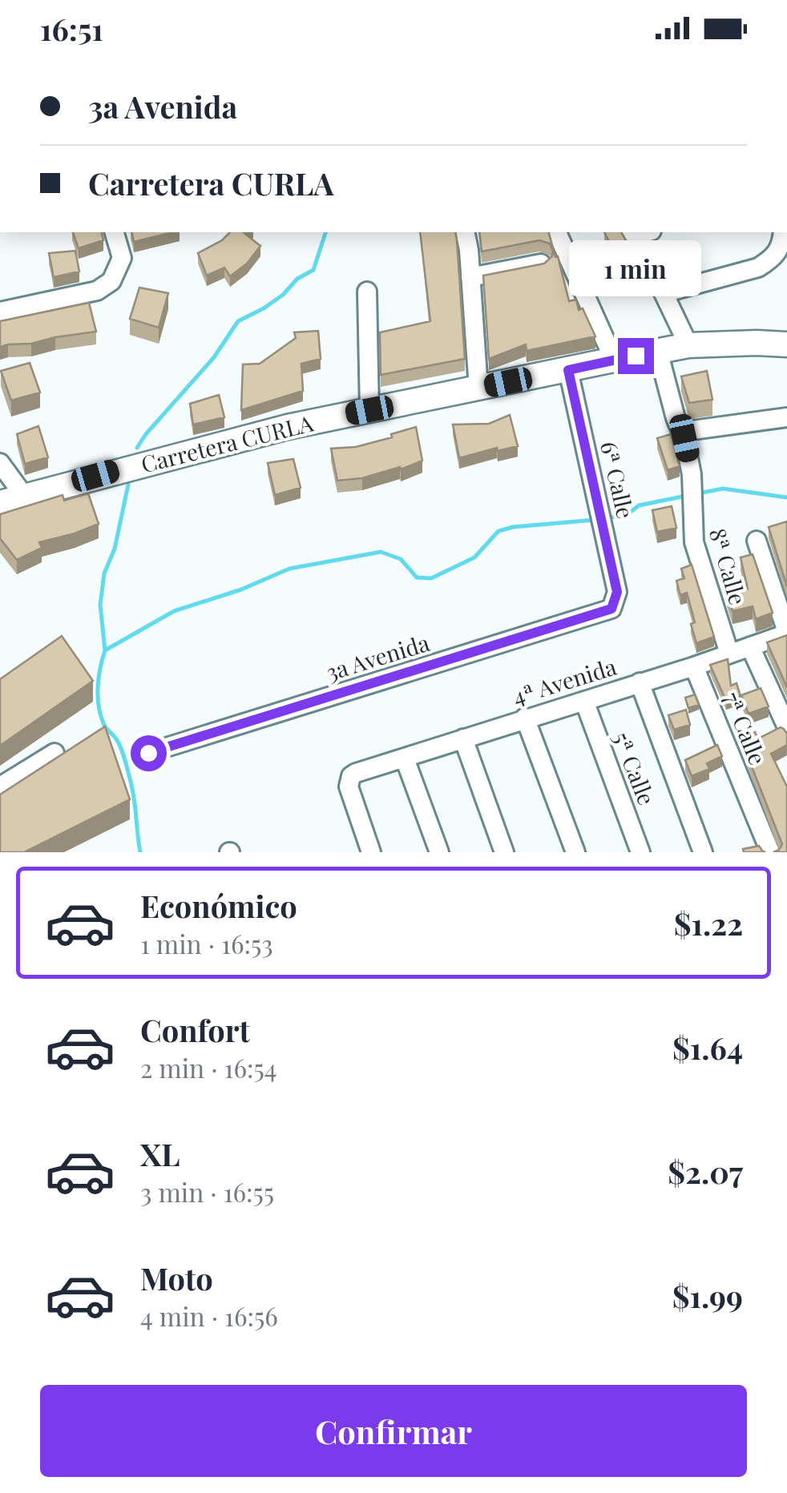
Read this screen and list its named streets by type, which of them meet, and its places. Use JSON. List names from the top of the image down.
{
  "streets": {
    "main road": ["Carretera CURLA"],
    "street": [
      "6ª Calle",
      "8ª Calle",
      "3a Avenida",
      "4ª Avenida",
      "7ª Calle",
      "5ª Calle"
    ]
  },
  "crossings": [
    ["Carretera CURLA", "6ª Calle"],
    ["Carretera CURLA", "8ª Calle"],
    ["6ª Calle", "3a Avenida"],
    ["8ª Calle", "4ª Avenida"],
    ["4ª Avenida", "7ª Calle"],
    ["4ª Avenida", "5ª Calle"]
  ],
  "page": {
    "status": "16:51",
    "banner": ["3a Avenida", "Carretera CURLA"],
    "bubble": "1 min",
    "list": [
      {
        "name": "Económico",
        "note": "1 min · 16:53",
        "value": "$1.22"
      },
      {
        "name": "Confort",
        "note": "2 min · 16:54",
        "value": "$1.64"
      },
      {
        "name": "XL",
        "note": "3 min · 16:55",
        "value": "$2.07"
      },
      {
        "name": "Moto",
        "note": "4 min · 16:56",
        "value": "$1.99"
      }
    ],
    "buttons": "Confirmar"
  }
}
